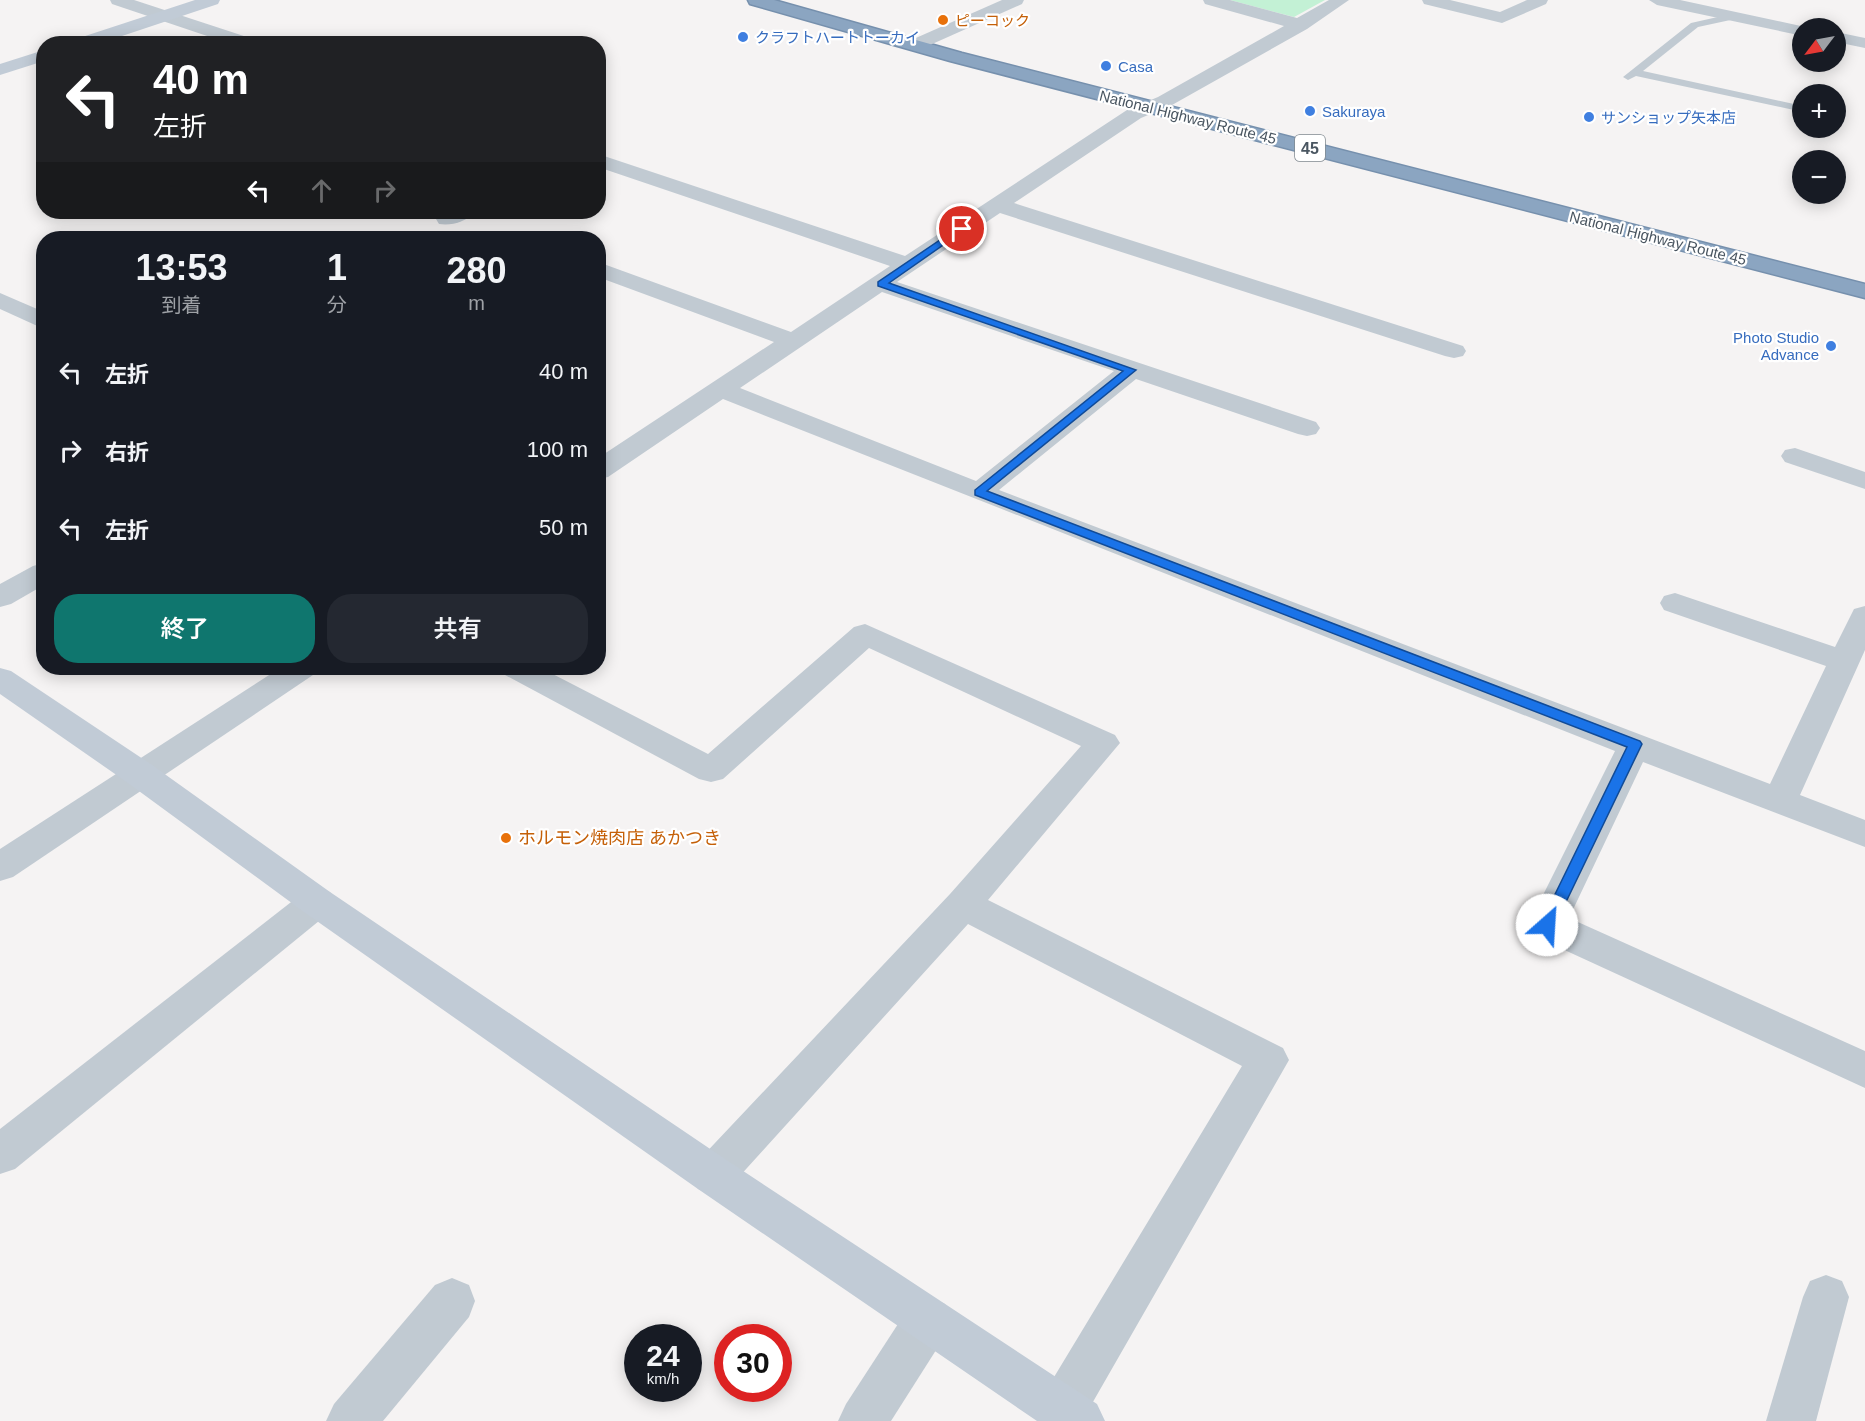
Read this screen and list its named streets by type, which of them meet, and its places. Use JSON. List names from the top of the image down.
{
  "streets": {
    "highway": ["National Highway Route 45", "45"]
  },
  "places": [
    "ピーコック",
    "クラフトハートトーカイ",
    "Casa",
    "Sakuraya",
    "サンショップ矢本店",
    "Photo Studio Advance",
    "ホルモン焼肉店 あかつき"
  ],
  "north": "bottom left",
  "page": {
    "map_buttons": ["+", "−"],
    "turn": ["40 m", "左折"],
    "eta": [
      "13:53",
      "到着",
      "1",
      "分",
      "280",
      "m"
    ],
    "list": [
      {
        "name": "左折",
        "value": "40 m"
      },
      {
        "name": "右折",
        "value": "100 m"
      },
      {
        "name": "左折",
        "value": "50 m"
      }
    ],
    "buttons": ["終了", "共有"],
    "speed": "24 km/h",
    "limit": "30"
  }
}
